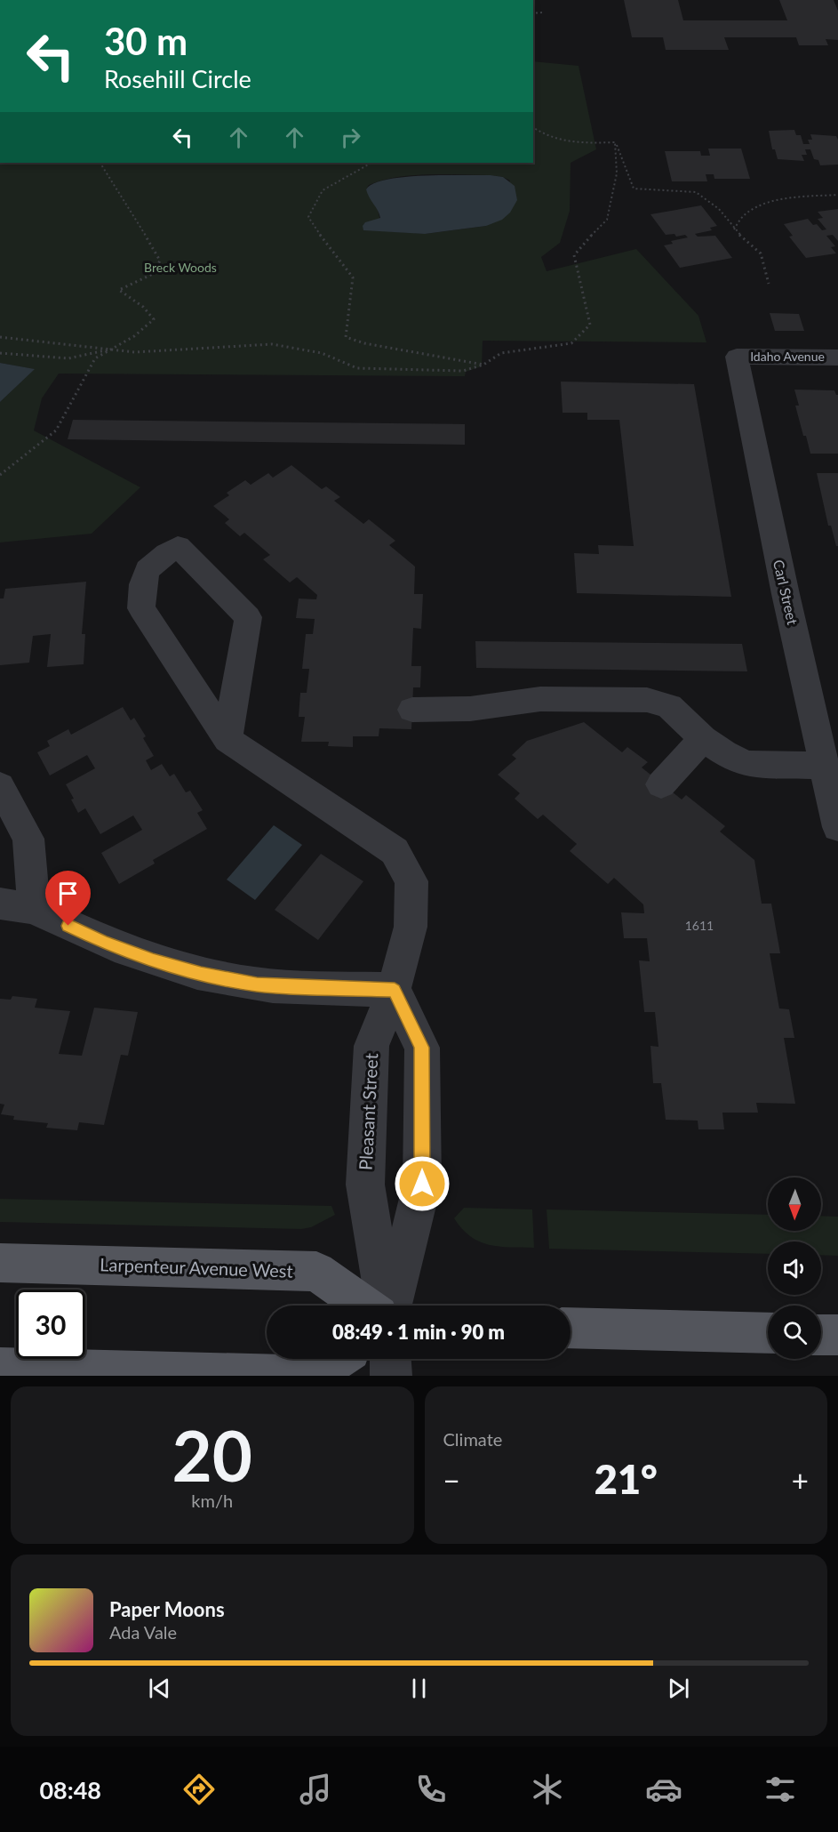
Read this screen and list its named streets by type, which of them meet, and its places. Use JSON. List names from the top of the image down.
{
  "streets": {
    "main road": ["Larpenteur Avenue West"],
    "street": ["Idaho Avenue", "Carl Street", "Pleasant Street"]
  },
  "crossings": [
    ["Idaho Avenue", "Carl Street"]
  ],
  "parks": ["Breck Woods"],
  "house_numbers": ["1611"],
  "north": "bottom",
  "page": {
    "turn": ["30 m", "Rosehill Circle"],
    "limit": "30",
    "trip": "08:49 · 1 min · 90 m",
    "tile": [
      ["20", "km/h"],
      "Climate"
    ],
    "heat": ["−", "21°", "+"],
    "song": ["Paper Moons", "Ada Vale"],
    "tabs": "08:48"
  }
}
